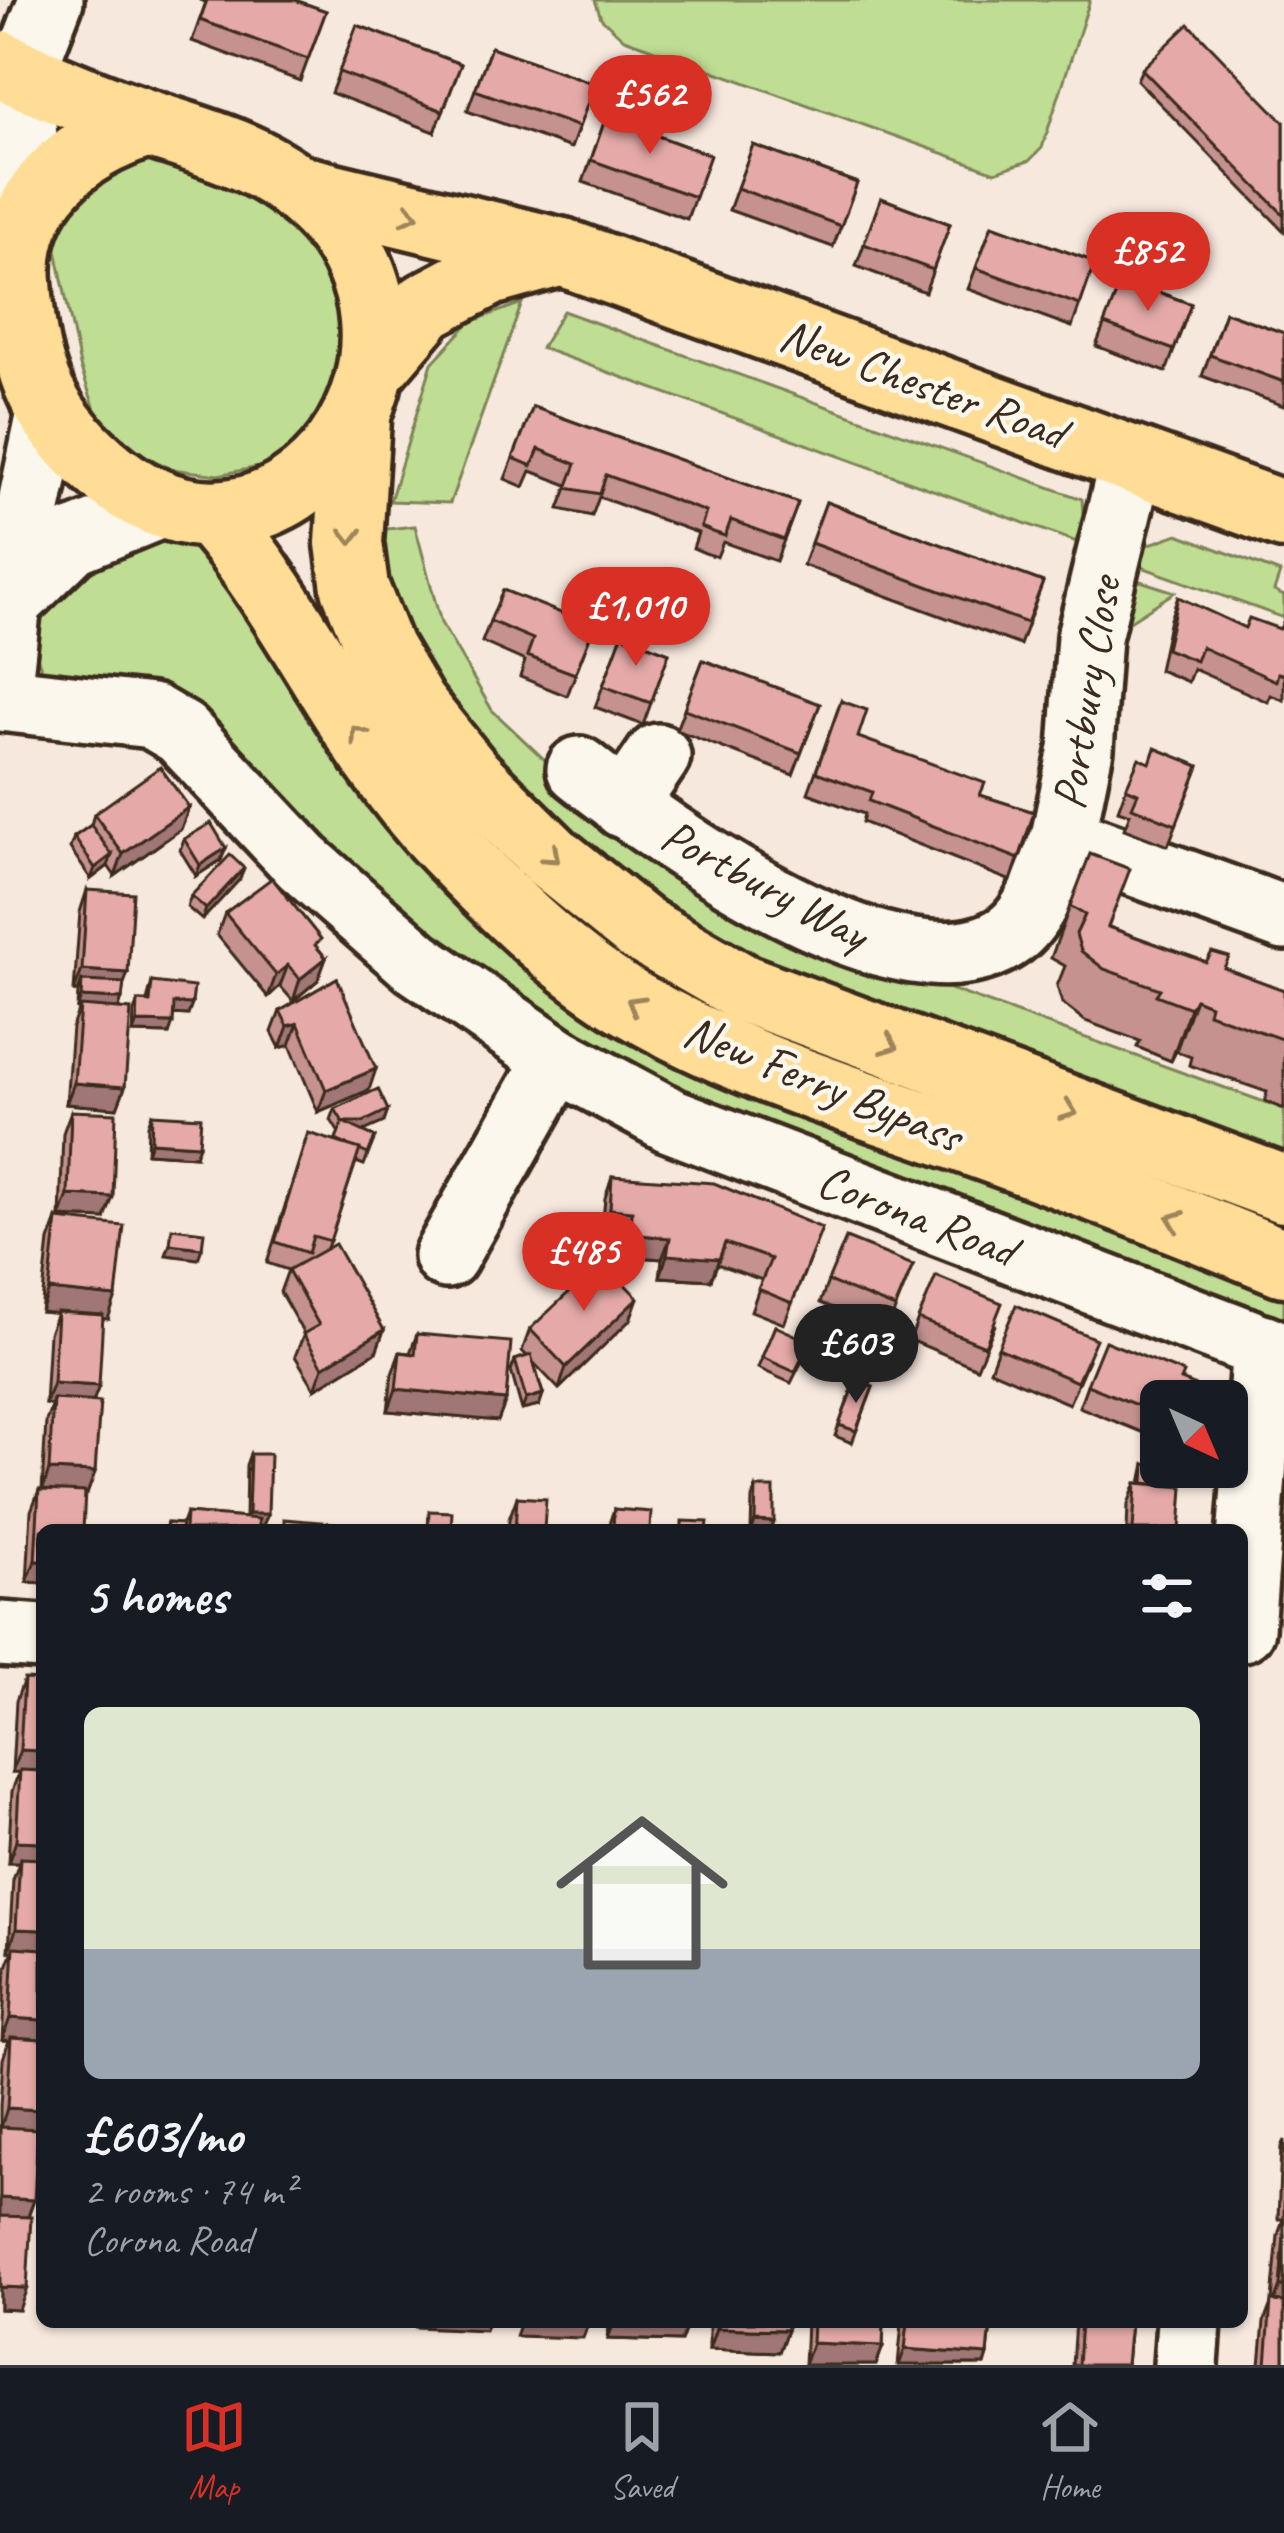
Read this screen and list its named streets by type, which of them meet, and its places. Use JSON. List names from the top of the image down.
{
  "streets": {
    "main road": ["New Chester Road", "New Ferry Bypass"],
    "street": ["Portbury Close", "Portbury Way", "Corona Road"]
  },
  "crossings": [
    ["New Chester Road", "Portbury Close"],
    ["New Chester Road", "New Ferry Bypass"],
    ["Portbury Close", "Portbury Way"]
  ],
  "north": "bottom right",
  "page": {
    "price": [
      "£562",
      "£852",
      "£1,010",
      "£485",
      "£603"
    ],
    "heading": "5 homes",
    "list": [
      {
        "name": "£603/mo",
        "note": "2 rooms · 74 m² · Corona Road"
      }
    ],
    "tabs": ["Map", "Saved", "Home"]
  }
}
